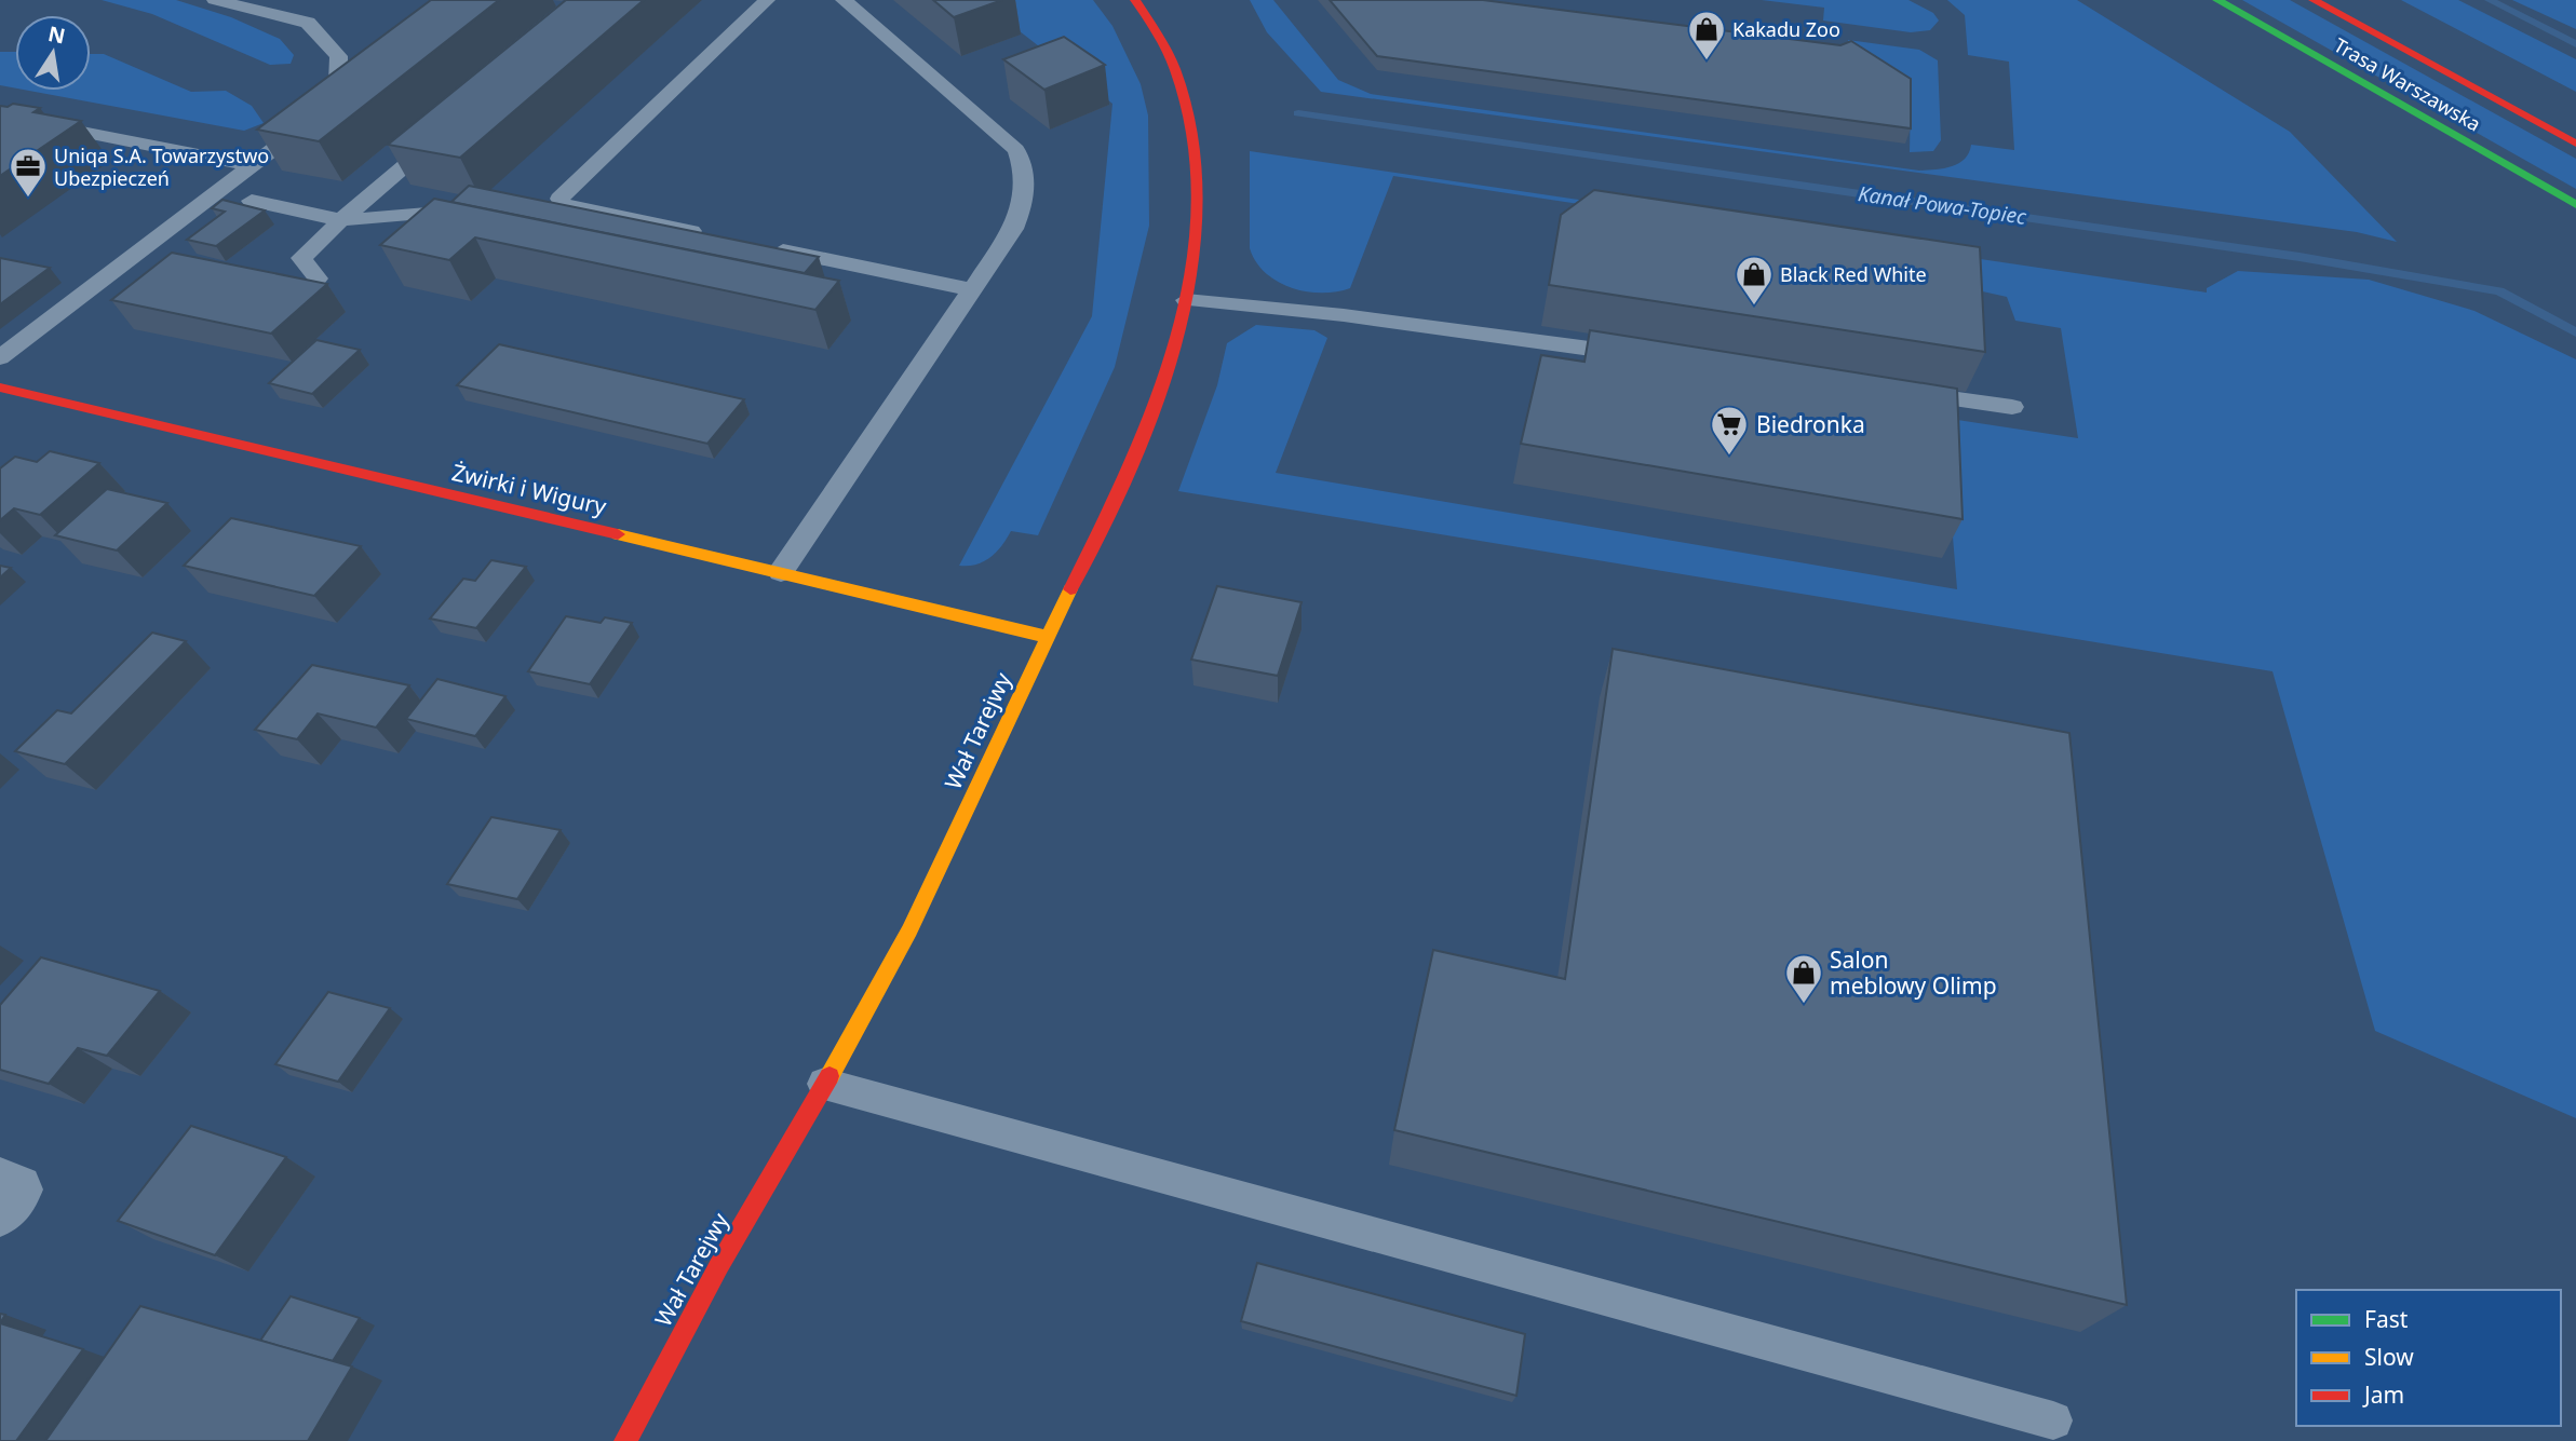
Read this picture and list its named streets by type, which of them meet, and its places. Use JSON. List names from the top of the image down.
{
  "streets": {
    "street": ["Trasa Warszawska", "Żwirki i Wigury", "Wał Tarejwy"]
  },
  "crossings": [
    ["Żwirki i Wigury", "Wał Tarejwy"]
  ],
  "water": ["Kanał Powa-Topiec"],
  "places": {
    "shop": ["Kakadu Zoo", "Black Red White", "Salon meblowy Olimp"],
    "office": ["Uniqa S.A. Towarzystwo Ubezpieczeń"],
    "supermarket": ["Biedronka"]
  },
  "legend": ["Fast", "Slow", "Jam"],
  "north": "top"
}
